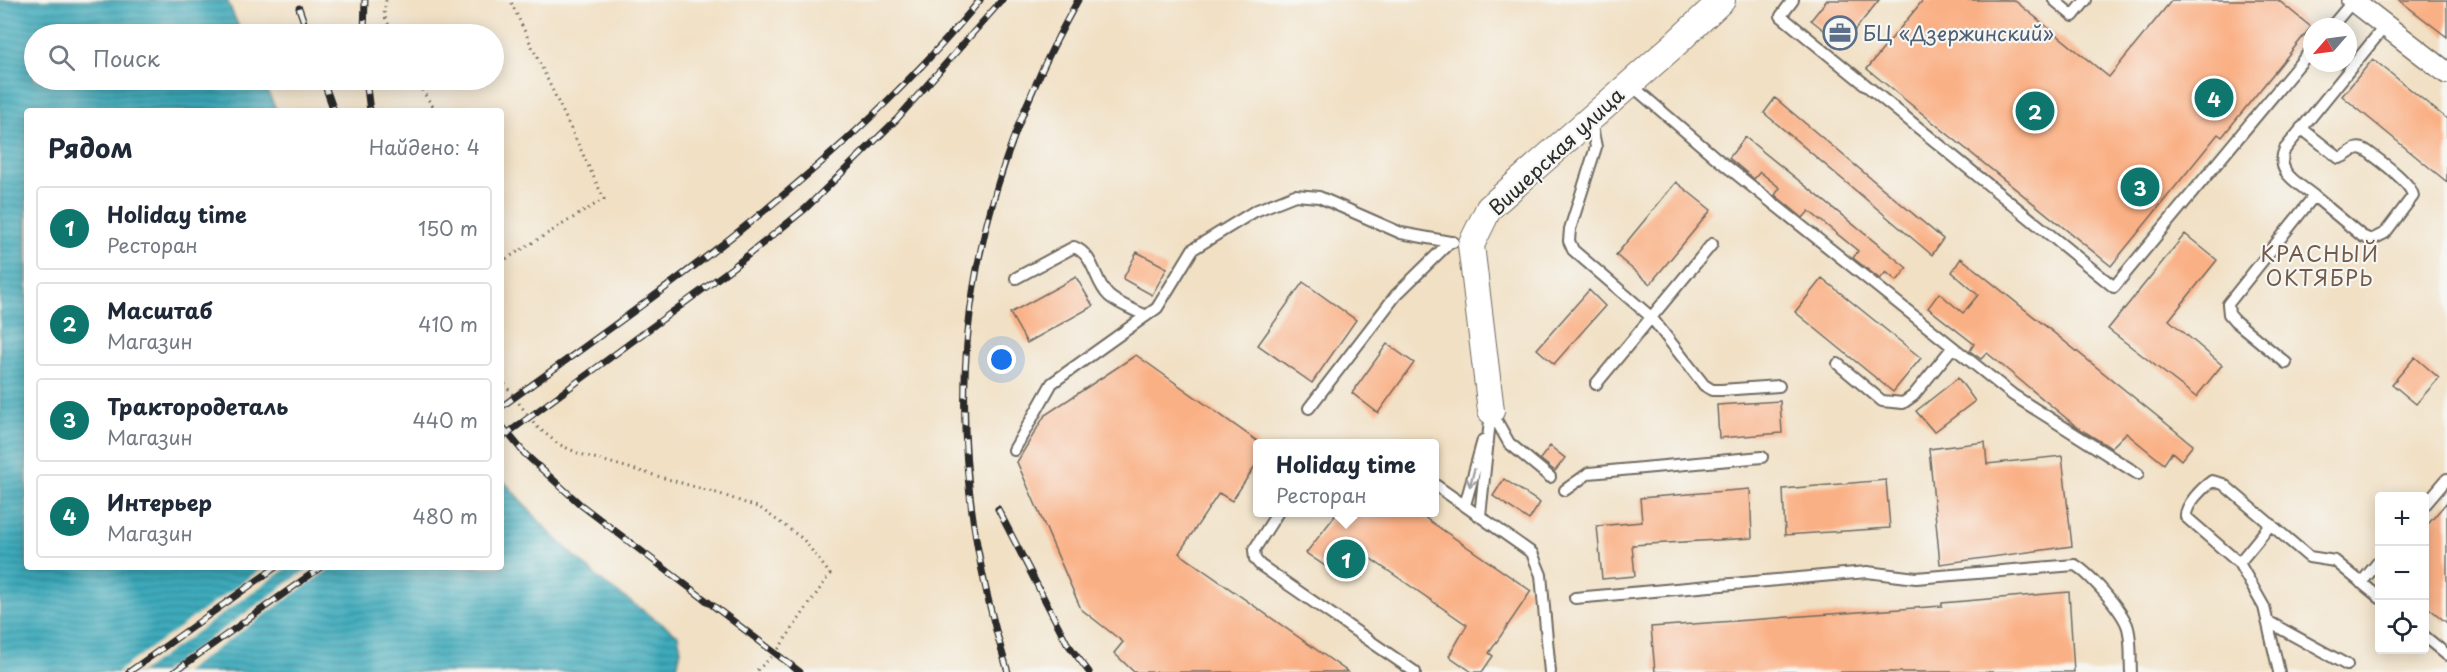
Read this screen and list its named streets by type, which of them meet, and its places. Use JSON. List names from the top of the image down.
{
  "streets": {
    "street": ["Вишерская улица"]
  },
  "districts": ["КРАСНЫЙ ОКТЯБРЬ"],
  "places": {
    "office": ["БЦ «Дзержинский»"]
  },
  "north": "bottom left",
  "page": {
    "search": "Поиск",
    "pins": [
      "4",
      "2",
      "3",
      "1"
    ],
    "heading": ["Рядом", "Найдено: 4"],
    "list": [
      {
        "mark": "1",
        "name": "Holiday time",
        "note": "Ресторан",
        "value": "150 m"
      },
      {
        "mark": "2",
        "name": "Масштаб",
        "note": "Магазин",
        "value": "410 m"
      },
      {
        "mark": "3",
        "name": "Трактородеталь",
        "note": "Магазин",
        "value": "440 m"
      },
      {
        "mark": "4",
        "name": "Интерьер",
        "note": "Магазин",
        "value": "480 m"
      }
    ],
    "popup": ["Holiday time", "Ресторан"],
    "map_buttons": ["+", "−"]
  }
}
